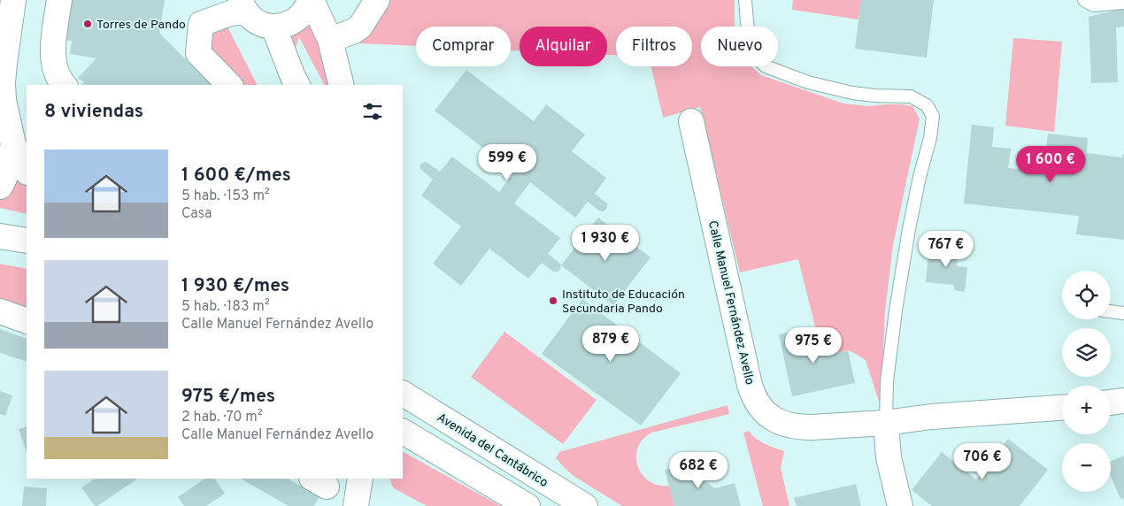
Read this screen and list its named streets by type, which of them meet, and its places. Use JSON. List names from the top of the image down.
{
  "streets": {
    "street": ["Calle Manuel Fernández Avello", "Avenida del Cantábrico"]
  },
  "places": ["Torres de Pando", "Instituto de Educación Secundaria Pando"],
  "page": {
    "chip": [
      "Comprar",
      "Alquilar",
      "Filtros",
      "Nuevo"
    ],
    "heading": "8 viviendas",
    "list": [
      {
        "name": "1 600 €/mes",
        "note": "5 hab. · 153 m² · Casa"
      },
      {
        "name": "1 930 €/mes",
        "note": "5 hab. · 183 m² · Calle Manuel Fernández Avello"
      },
      {
        "name": "975 €/mes",
        "note": "2 hab. · 70 m² · Calle Manuel Fernández Avello"
      }
    ],
    "price": [
      "599 €",
      "1 600 €",
      "1 930 €",
      "767 €",
      "879 €",
      "975 €",
      "706 €",
      "682 €"
    ],
    "map_buttons": ["+", "−"]
  }
}
